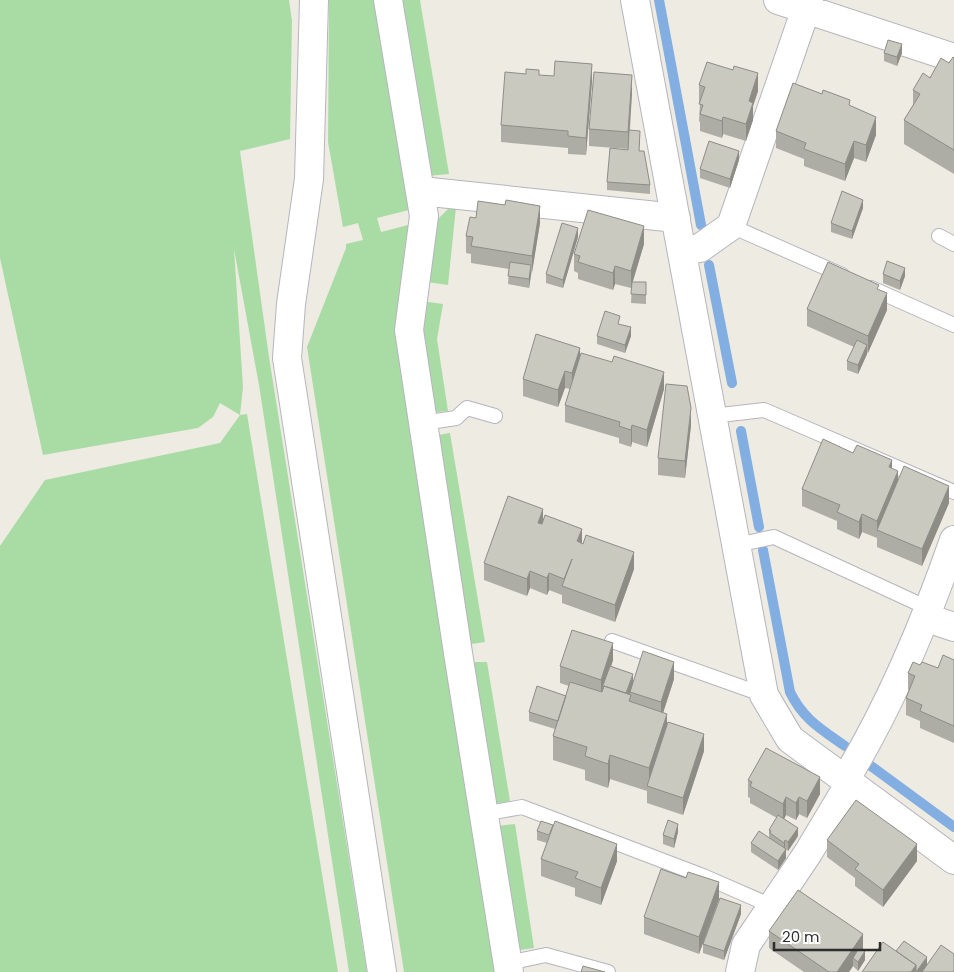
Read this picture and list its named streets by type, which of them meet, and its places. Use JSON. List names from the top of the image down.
{
  "scale_bar": "20 m"
}
